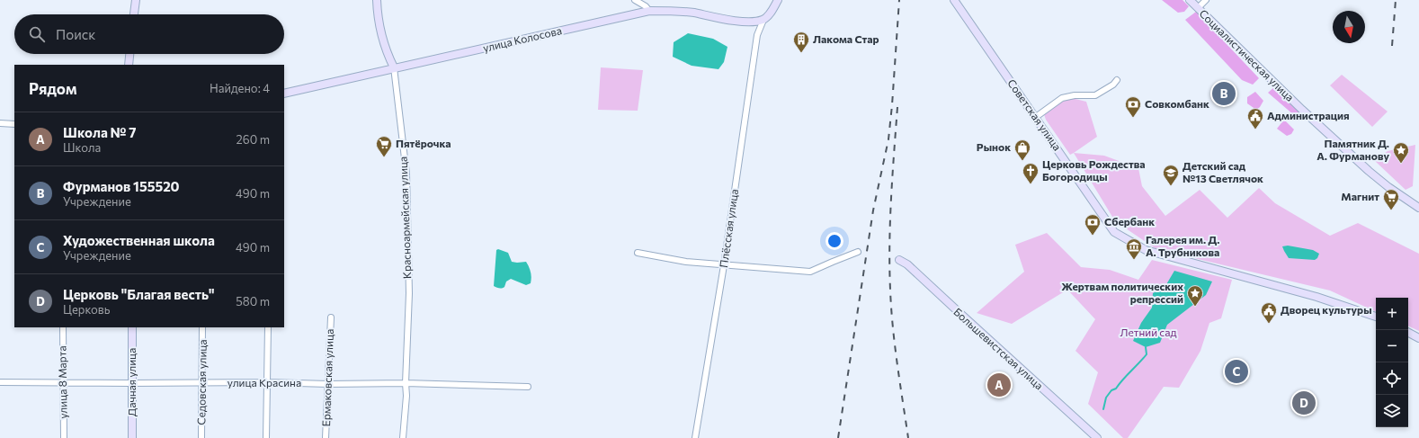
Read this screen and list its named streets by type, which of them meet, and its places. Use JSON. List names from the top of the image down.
{
  "streets": {
    "main road": [
      "улица Колосова",
      "Социалистическая улица",
      "Советская улица",
      "Красноармейская улица",
      "Большевистская улица",
      "Дачная улица"
    ],
    "street": [
      "Плёсская улица",
      "Ермаковская улица",
      "улица 8 Марта",
      "Седовская улица",
      "улица Красина"
    ]
  },
  "crossings": [
    ["улица Колосова", "Красноармейская улица"],
    ["улица Колосова", "Плёсская улица"],
    ["Красноармейская улица", "улица Красина"],
    ["Ермаковская улица", "улица Красина"],
    ["улица 8 Марта", "улица Красина"],
    ["Дачная улица", "улица Красина"],
    ["Седовская улица", "улица Красина"]
  ],
  "parks": ["Летний сад"],
  "places": {
    "building": ["Лакома Стар"],
    "bank": ["Совкомбанк", "Сбербанк"],
    "public building": ["Администрация", "Дворец культуры"],
    "supermarket": ["Пятёрочка", "Магнит"],
    "shop": ["Рынок"],
    "place": ["Памятник Д. А. Фурманову", "Жертвам политических репрессий"],
    "church": ["Церковь Рождества Богородицы"],
    "school or university": ["Детский сад №13 Светлячок"],
    "museum": ["Галерея им. Д. А. Трубникова"]
  },
  "north": "bottom",
  "page": {
    "search": "Поиск",
    "heading": ["Рядом", "Найдено: 4"],
    "pins": [
      "B",
      "C",
      "A",
      "D"
    ],
    "list": [
      {
        "mark": "A",
        "name": "Школа № 7",
        "note": "Школа",
        "value": "260 m"
      },
      {
        "mark": "B",
        "name": "Фурманов 155520",
        "note": "Учреждение",
        "value": "490 m"
      },
      {
        "mark": "C",
        "name": "Художественная школа",
        "note": "Учреждение",
        "value": "490 m"
      },
      {
        "mark": "D",
        "name": "Церковь \"Благая весть\"",
        "note": "Церковь",
        "value": "580 m"
      }
    ],
    "map_buttons": ["+", "−"]
  }
}
